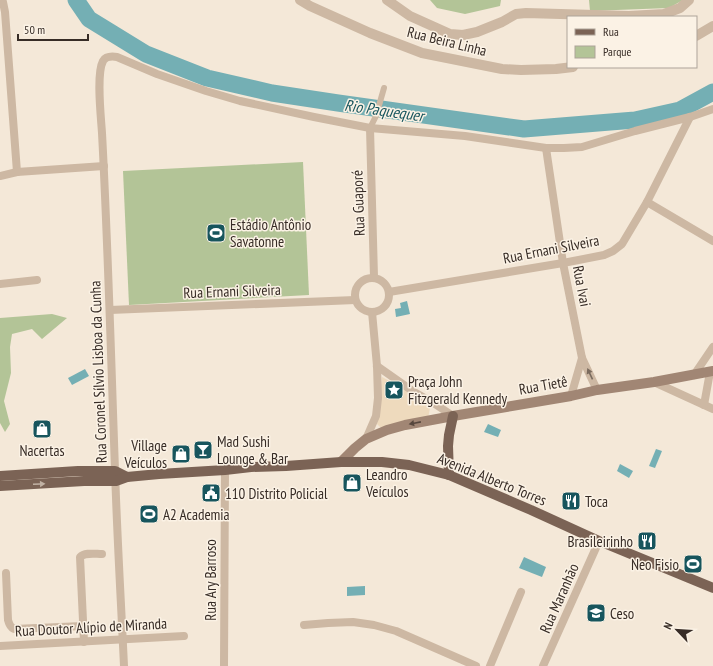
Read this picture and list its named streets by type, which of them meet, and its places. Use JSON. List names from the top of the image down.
{
  "streets": {
    "main road": ["Rua Tietê", "Avenida Alberto Torres"],
    "street": [
      "Rua Beira Linha",
      "Rua Guaporé",
      "Rua Ernani Silveira",
      "Rua Ivai",
      "Rua Coronel Sílvio Lisboa da Cunha",
      "Rua Ary Barroso",
      "Rua Maranhão",
      "Rua Doutor Alípio de Miranda"
    ]
  },
  "crossings": [
    ["Rua Guaporé", "Rua Ernani Silveira"],
    ["Rua Guaporé", "Rua Coronel Sílvio Lisboa da Cunha"],
    ["Rua Ernani Silveira", "Rua Ivai"],
    ["Rua Ernani Silveira", "Rua Coronel Sílvio Lisboa da Cunha"],
    ["Rua Ivai", "Rua Coronel Sílvio Lisboa da Cunha"],
    ["Rua Ivai", "Rua Tietê"],
    ["Rua Coronel Sílvio Lisboa da Cunha", "Avenida Alberto Torres"],
    ["Rua Coronel Sílvio Lisboa da Cunha", "Rua Doutor Alípio de Miranda"],
    ["Rua Tietê", "Avenida Alberto Torres"],
    ["Avenida Alberto Torres", "Rua Ary Barroso"],
    ["Avenida Alberto Torres", "Rua Maranhão"]
  ],
  "water": ["Rio Paquequer"],
  "places": {
    "sports": ["Estádio Antônio Savatonne", "A2 Academia", "Neo Fisio"],
    "place": ["Praça John Fitzgerald Kennedy"],
    "shop": ["Nacertas", "Village Veículos", "Leandro Veículos"],
    "bar": ["Mad Sushi Lounge & Bar"],
    "public building": ["110 Distrito Policial"],
    "restaurant": ["Toca", "Brasileirinho"],
    "school or university": ["Ceso"]
  },
  "legend": ["Rua", "Parque"],
  "scale_bar": "50 m",
  "north": "top left"
}
